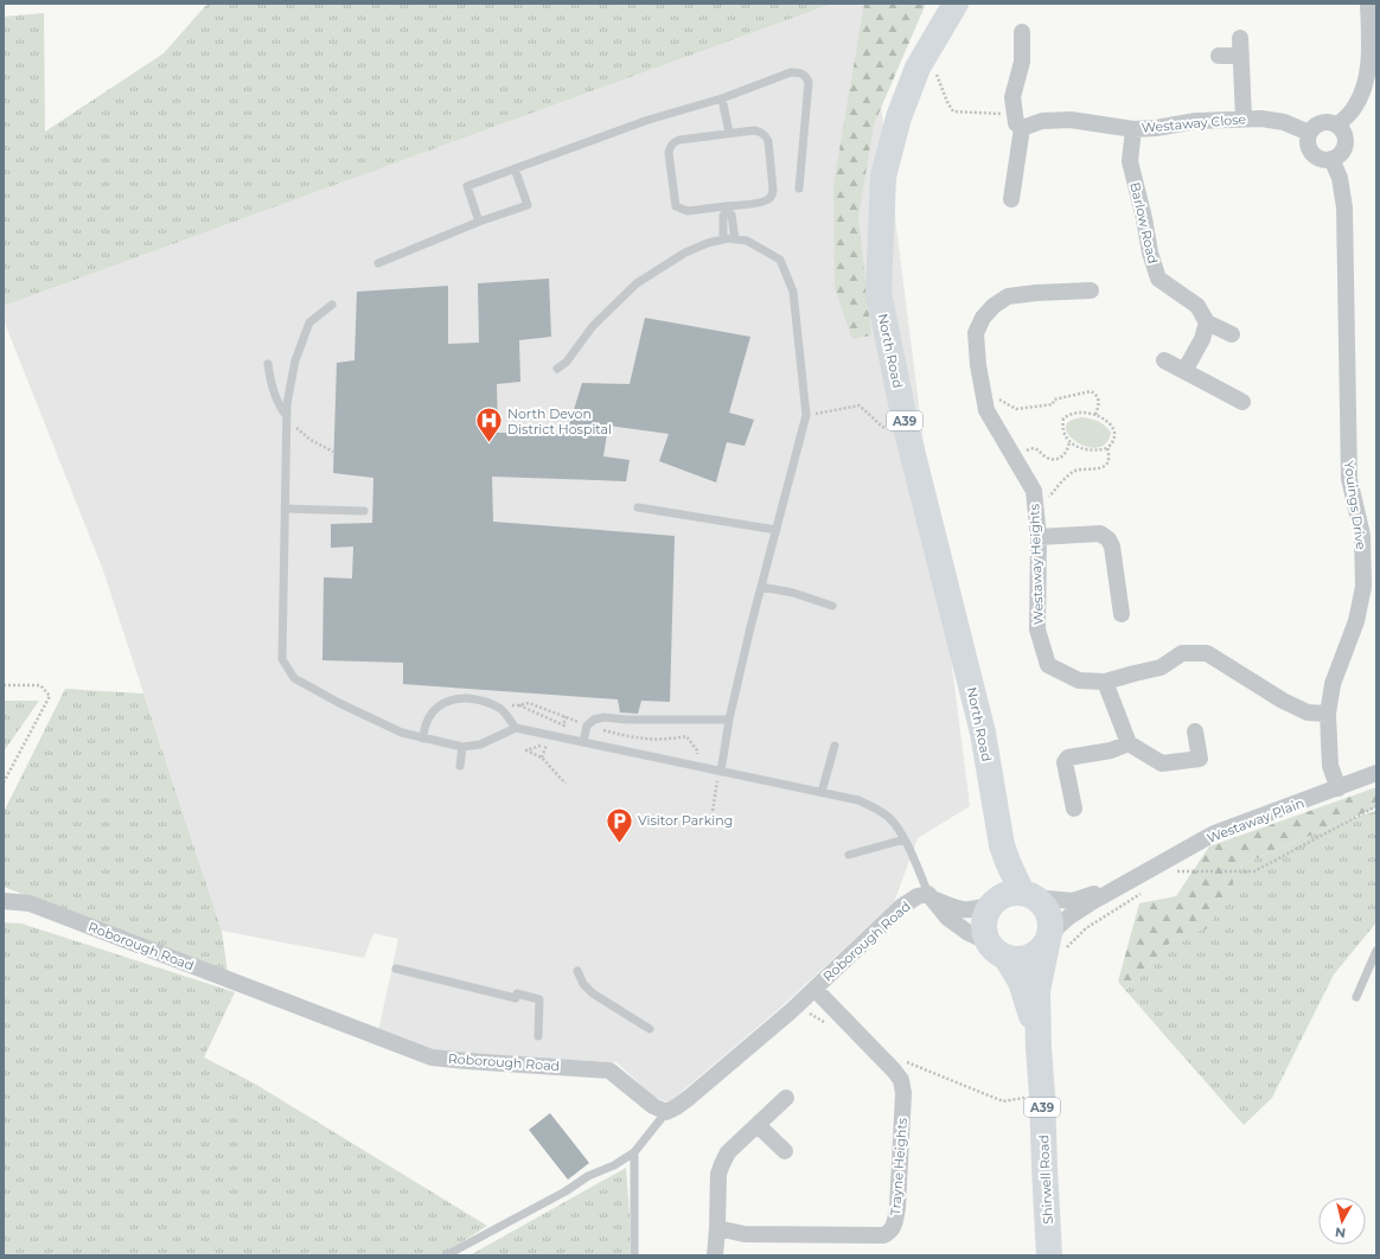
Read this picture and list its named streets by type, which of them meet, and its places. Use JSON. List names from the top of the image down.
{
  "streets": {
    "main road": ["North Road", "A39", "Shirwell Road"],
    "street": [
      "Westaway Close",
      "Barlow Road",
      "Youings Drive",
      "Westaway Heights",
      "Westaway Plain",
      "Roborough Road",
      "Trayne Heights"
    ]
  },
  "crossings": [
    ["Westaway Close", "Barlow Road"],
    ["Westaway Close", "Youings Drive"],
    ["North Road", "Westaway Plain"],
    ["North Road", "Shirwell Road"],
    ["Youings Drive", "Westaway Heights"],
    ["Youings Drive", "Westaway Plain"],
    ["Westaway Plain", "Shirwell Road"],
    ["Roborough Road", "Trayne Heights"]
  ],
  "places": {
    "hospital": ["North Devon District Hospital"],
    "parking": ["Visitor Parking"]
  },
  "north": "bottom"
}
